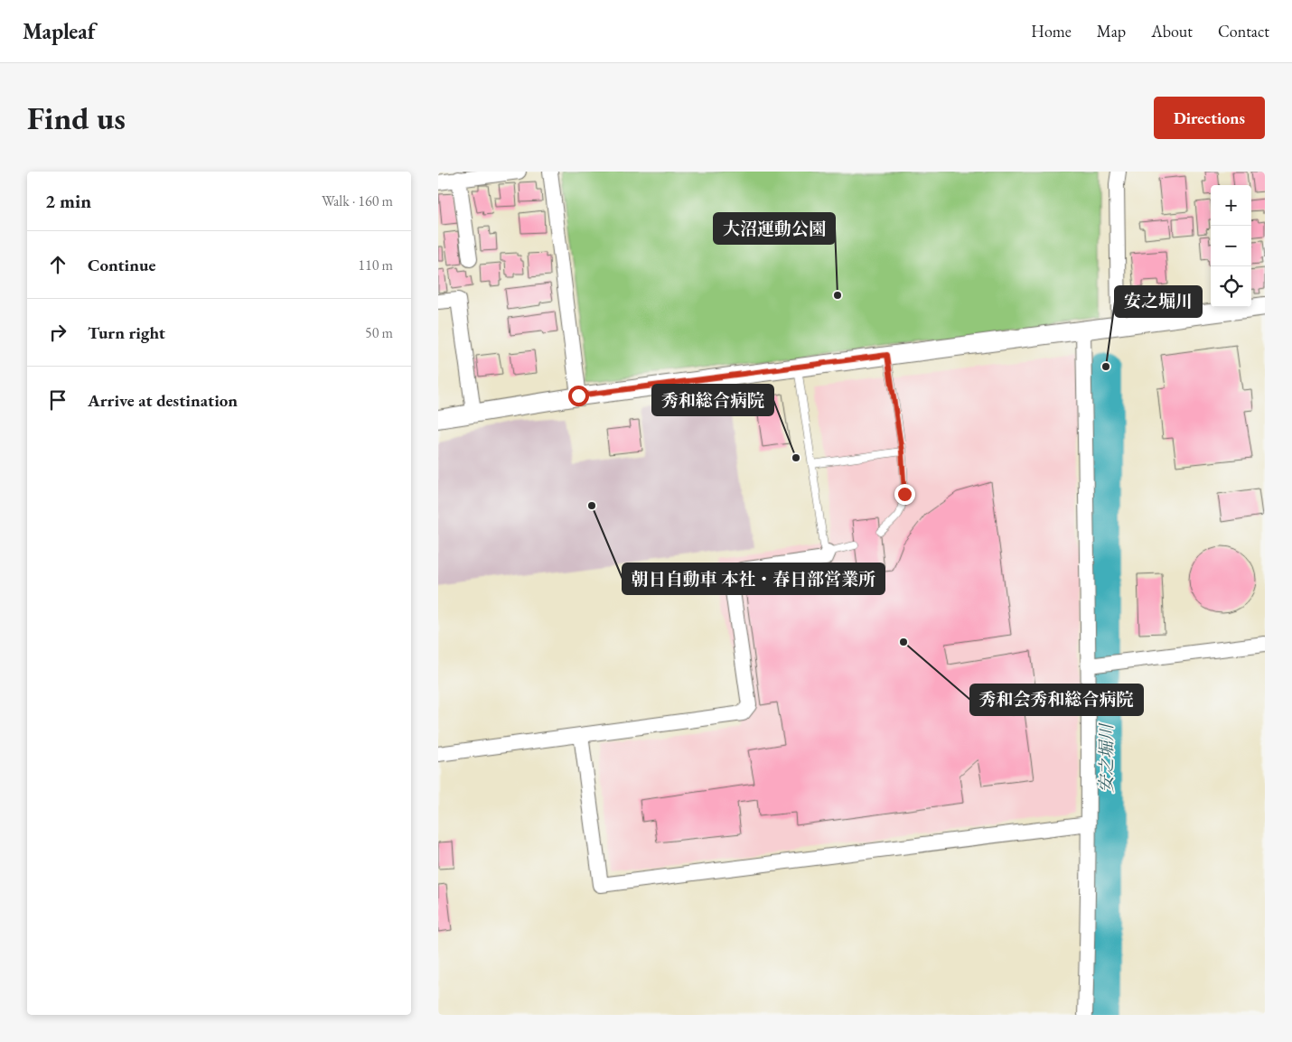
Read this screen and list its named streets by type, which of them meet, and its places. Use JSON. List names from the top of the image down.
{
  "water": ["安之堀川"],
  "places": [
    "大沼運動公園",
    "安之堀川",
    "秀和総合病院",
    "朝日自動車 本社・春日部営業所",
    "秀和会秀和総合病院"
  ],
  "page": {
    "header": "Mapleaf",
    "nav": [
      "Home",
      "Map",
      "About",
      "Contact"
    ],
    "buttons": "Directions",
    "title": "Find us",
    "heading": ["2 min", "Walk · 160 m"],
    "map_buttons": ["+", "−"],
    "list": [
      ["Continue", "110 m"],
      ["Turn right", "50 m"],
      "Arrive at destination"
    ]
  }
}
